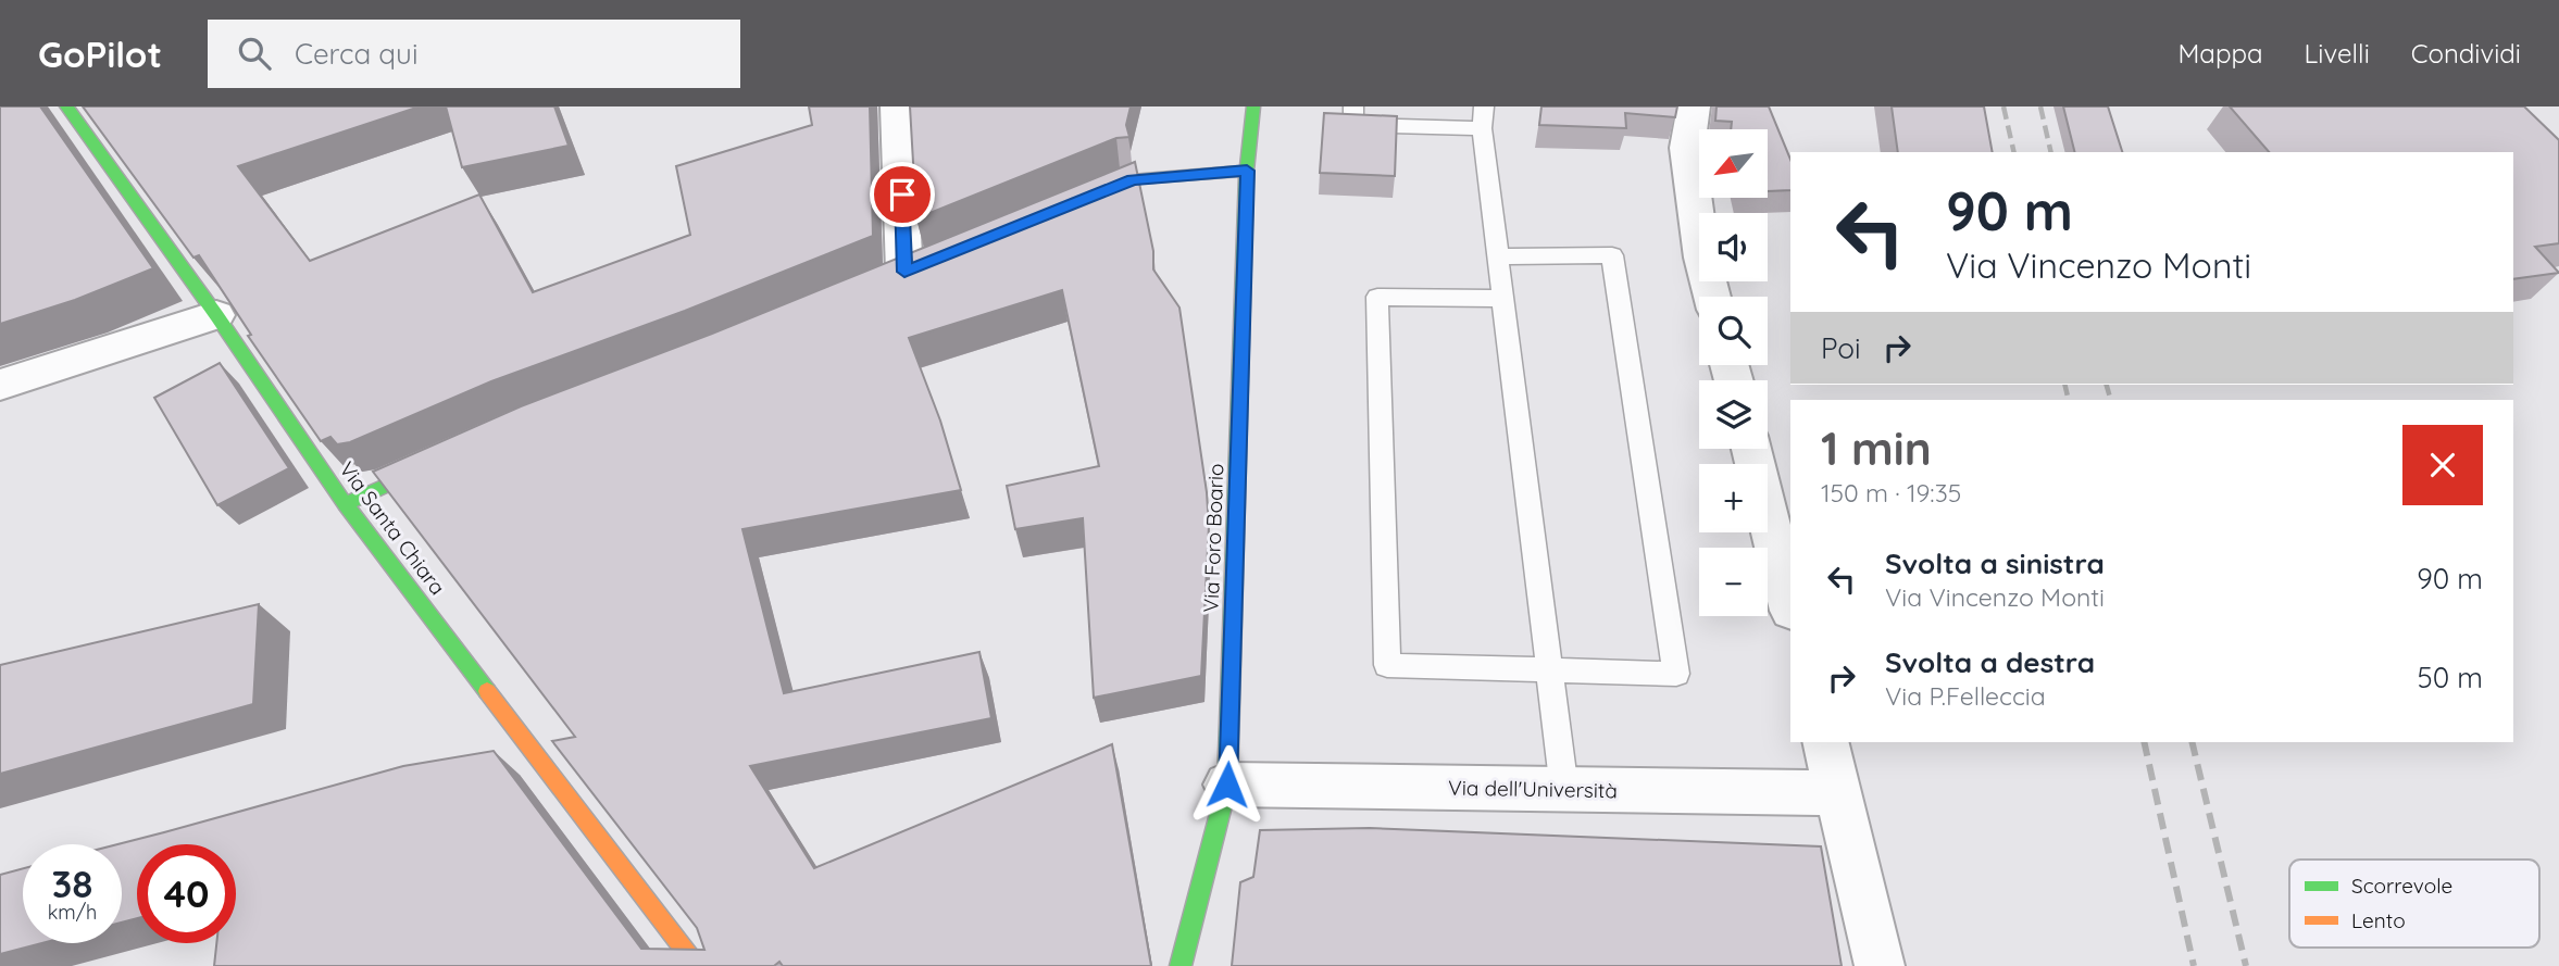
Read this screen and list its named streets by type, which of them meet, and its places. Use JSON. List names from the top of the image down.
{
  "streets": {
    "street": ["Via Santa Chiara", "Via Foro Boario", "Via dell'Università"]
  },
  "crossings": [
    ["Via Foro Boario", "Via dell'Università"]
  ],
  "legend": ["Scorrevole", "Lento"],
  "north": "bottom left",
  "page": {
    "header": "GoPilot",
    "search": "Cerca qui",
    "nav": ["Mappa", "Livelli", "Condividi"],
    "map_buttons": ["+", "−"],
    "turn": ["90 m", "Via Vincenzo Monti"],
    "then": "Poi",
    "heading": ["1 min", "150 m · 19:35"],
    "list": [
      {
        "name": "Svolta a sinistra",
        "note": "Via Vincenzo Monti",
        "value": "90 m"
      },
      {
        "name": "Svolta a destra",
        "note": "Via P.Felleccia",
        "value": "50 m"
      }
    ],
    "speed": "38 km/h",
    "limit": "40"
  }
}
